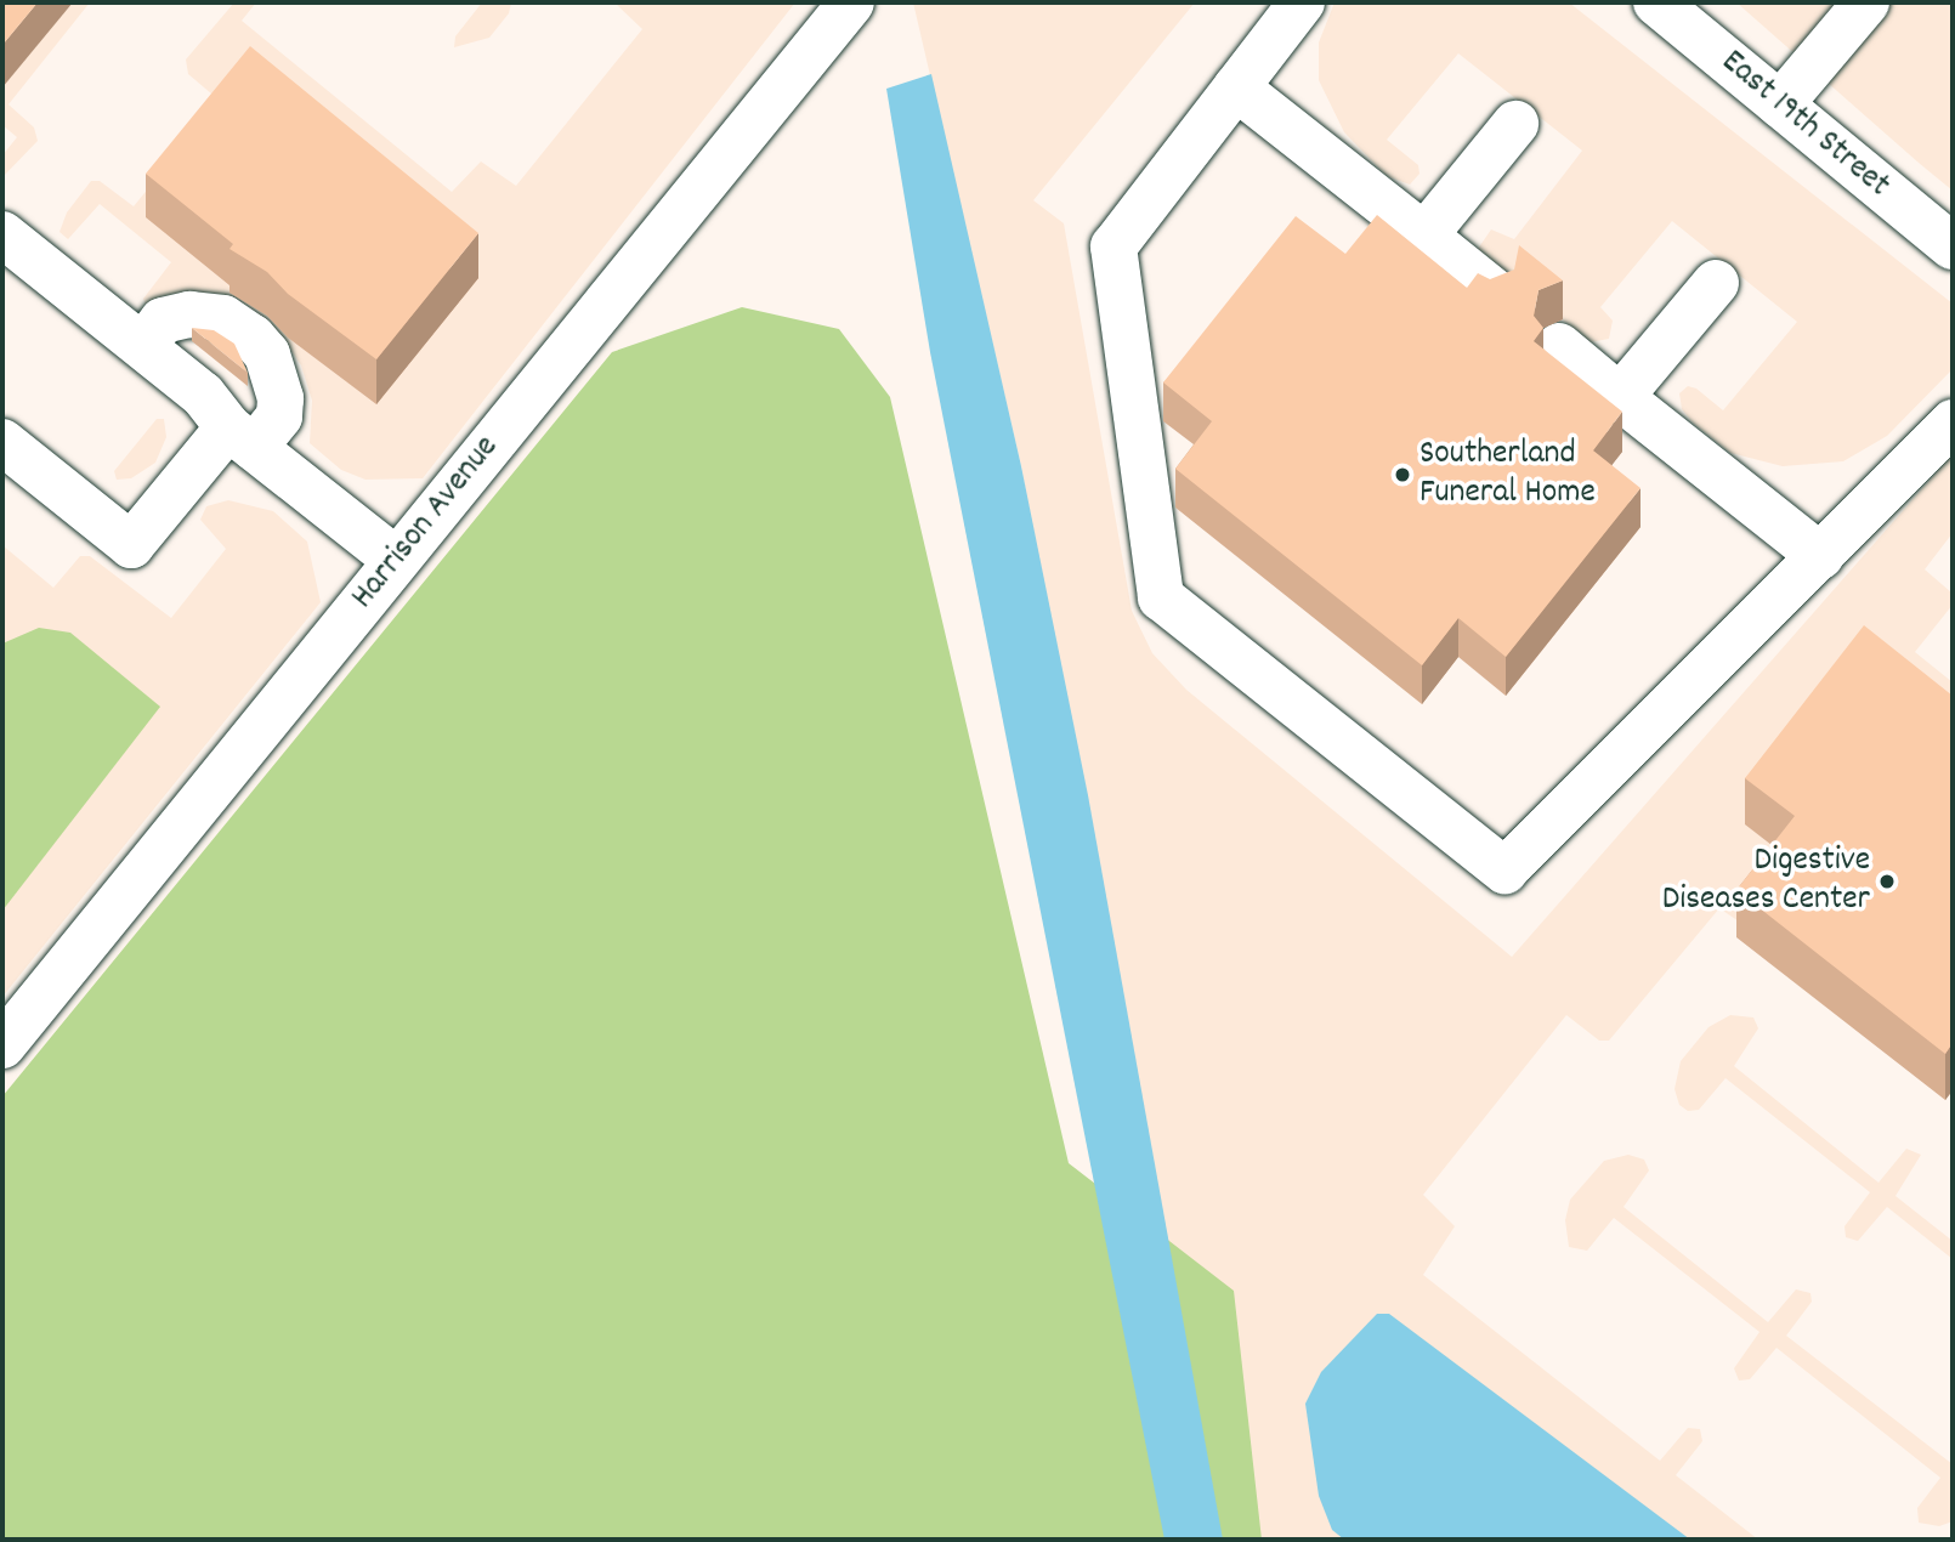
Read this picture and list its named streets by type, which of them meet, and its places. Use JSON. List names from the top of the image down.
{
  "streets": {
    "street": ["East 19th Street", "Harrison Avenue"]
  },
  "places": ["Southerland Funeral Home", "Digestive Diseases Center"]
}
